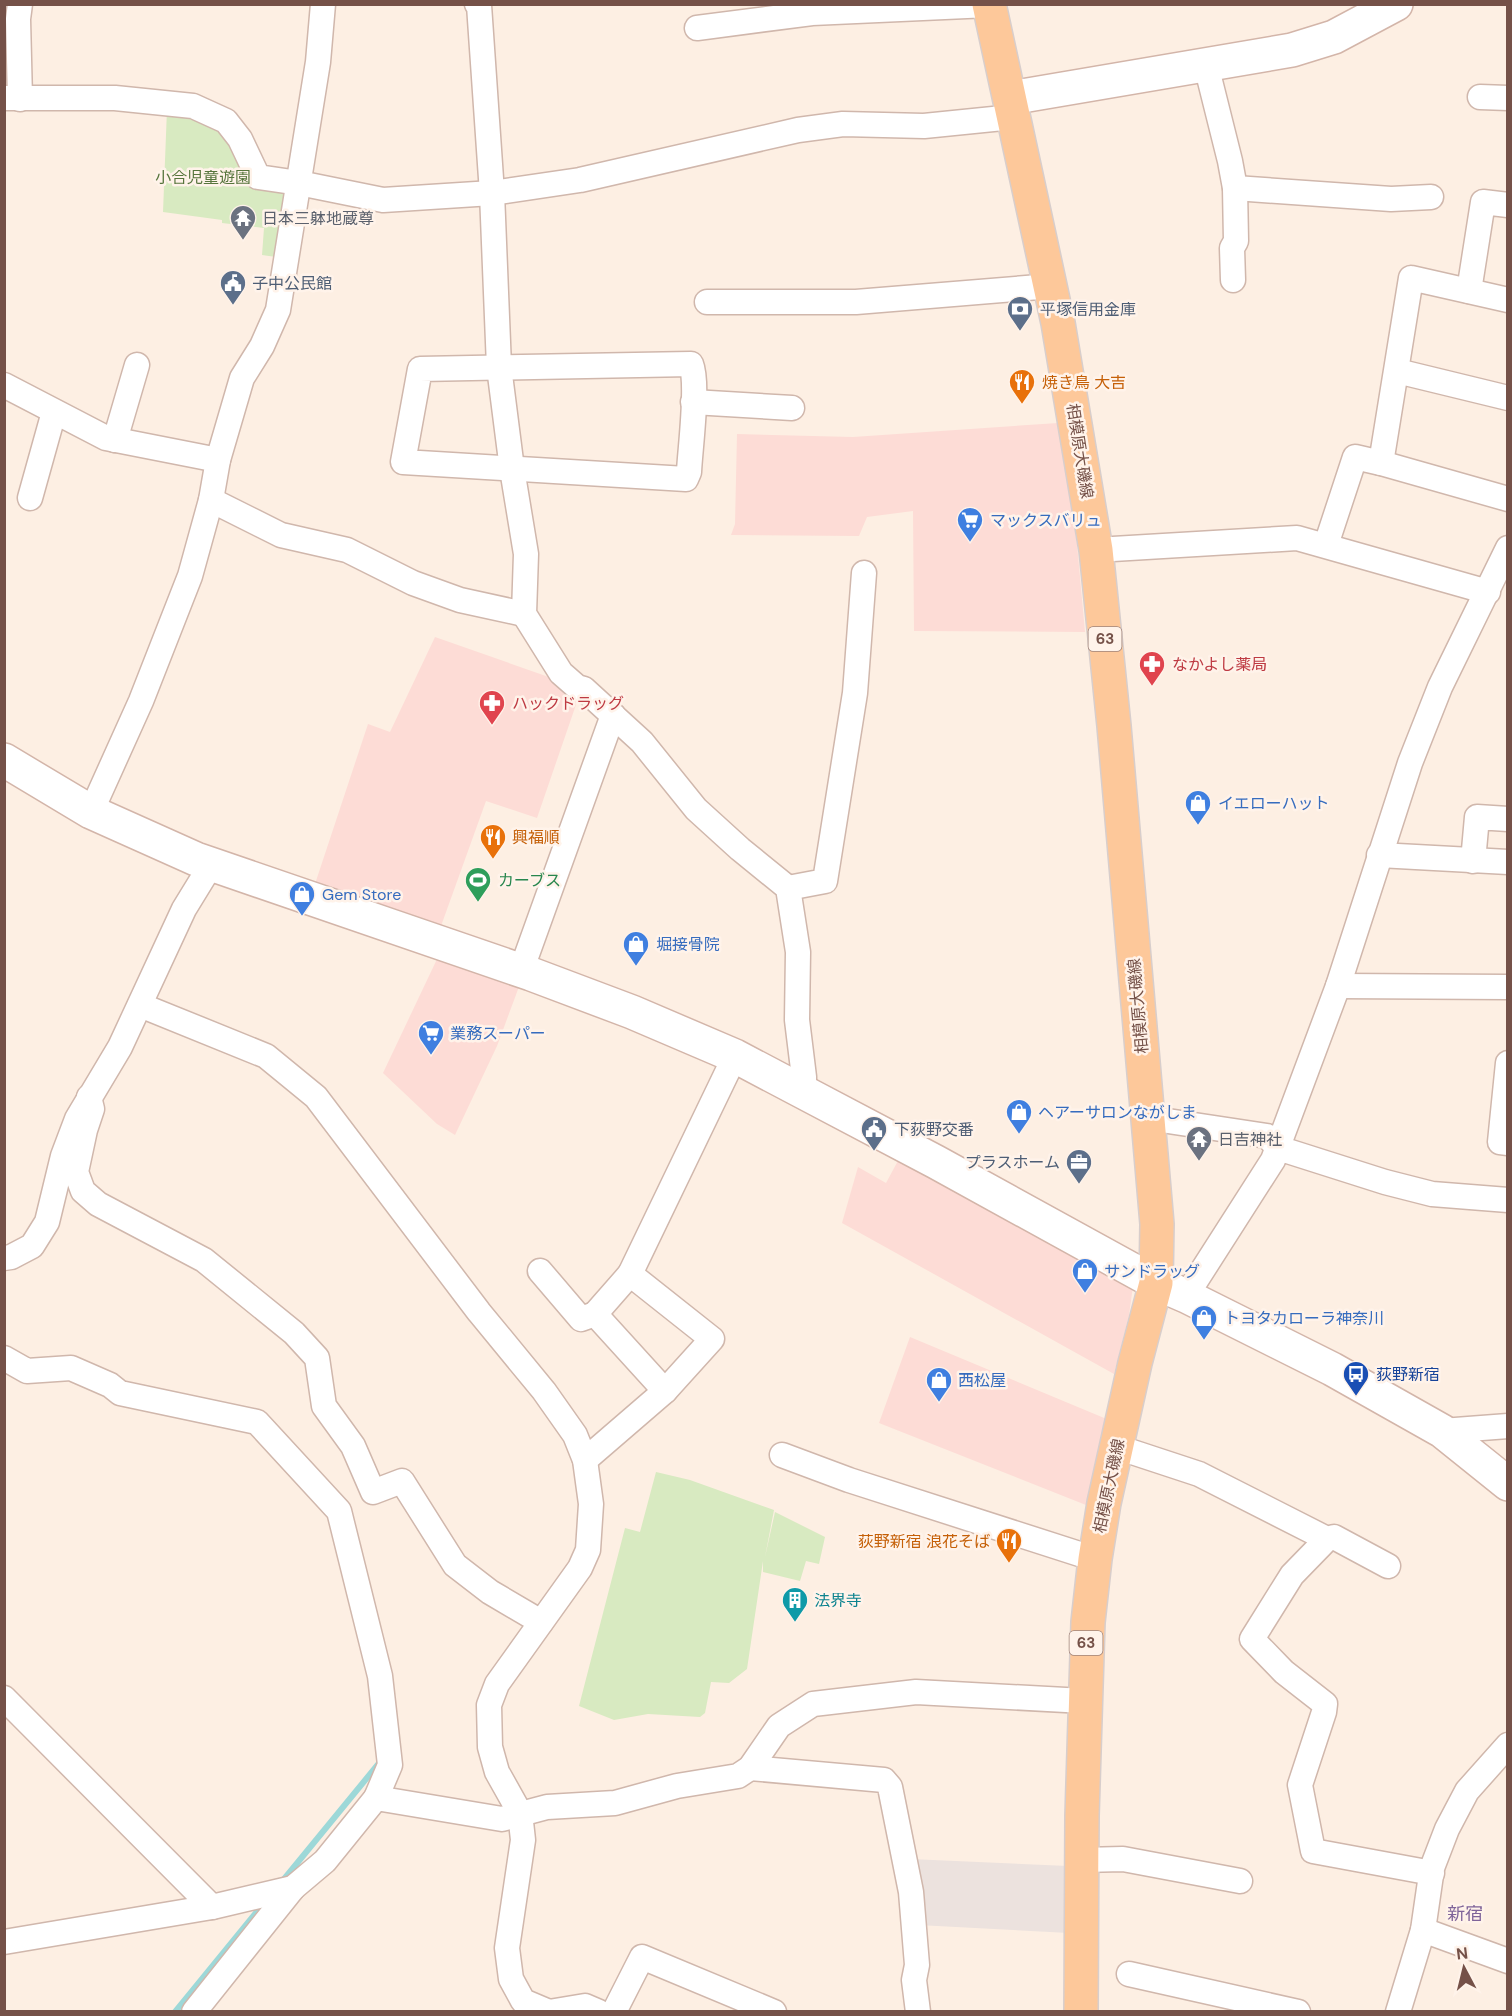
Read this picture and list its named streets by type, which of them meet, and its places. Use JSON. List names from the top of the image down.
{
  "streets": {
    "main road": ["相模原大磯線", "63"]
  },
  "districts": ["新宿"],
  "parks": ["小合児童遊園"],
  "places": {
    "temple": ["日本三躰地蔵尊", "日吉神社"],
    "public building": ["子中公民館", "下荻野交番"],
    "bank": ["平塚信用金庫"],
    "restaurant": ["焼き鳥 大吉", "興福順", "荻野新宿 浪花そば"],
    "supermarket": ["マックスバリュ", "業務スーパー"],
    "pharmacy": ["なかよし薬局", "ハックドラッグ"],
    "shop": [
      "イエローハット",
      "Gem Store",
      "堀接骨院",
      "ヘアーサロンながしま",
      "サンドラッグ",
      "トヨタカローラ神奈川",
      "西松屋"
    ],
    "sports": ["カーブス"],
    "office": ["プラスホーム"],
    "bus stop": ["荻野新宿"],
    "building": ["法界寺"]
  },
  "north": "top"
}
